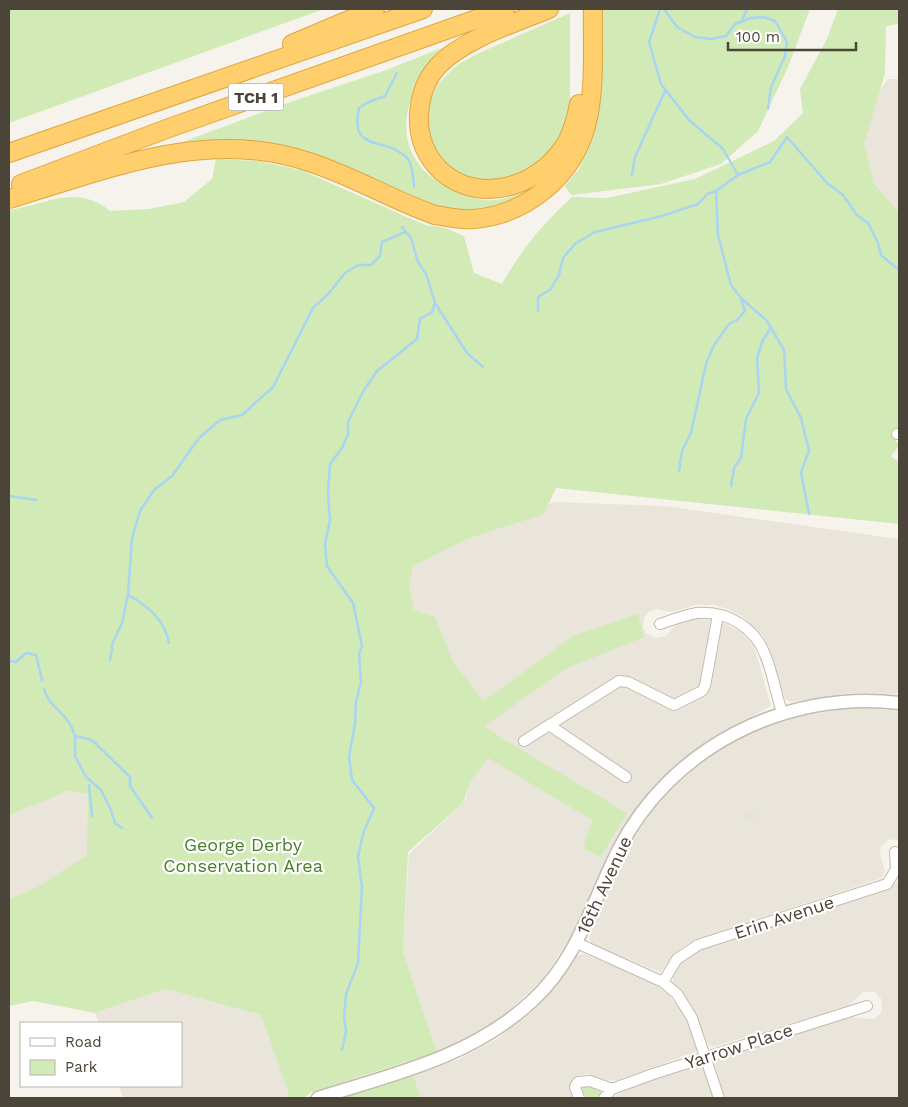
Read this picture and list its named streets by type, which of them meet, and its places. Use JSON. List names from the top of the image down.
{
  "streets": {
    "highway": ["TCH 1"],
    "street": ["16th Avenue", "Erin Avenue", "Yarrow Place"]
  },
  "parks": ["George Derby Conservation Area"],
  "legend": ["Road", "Park"],
  "scale_bar": "100 m"
}
